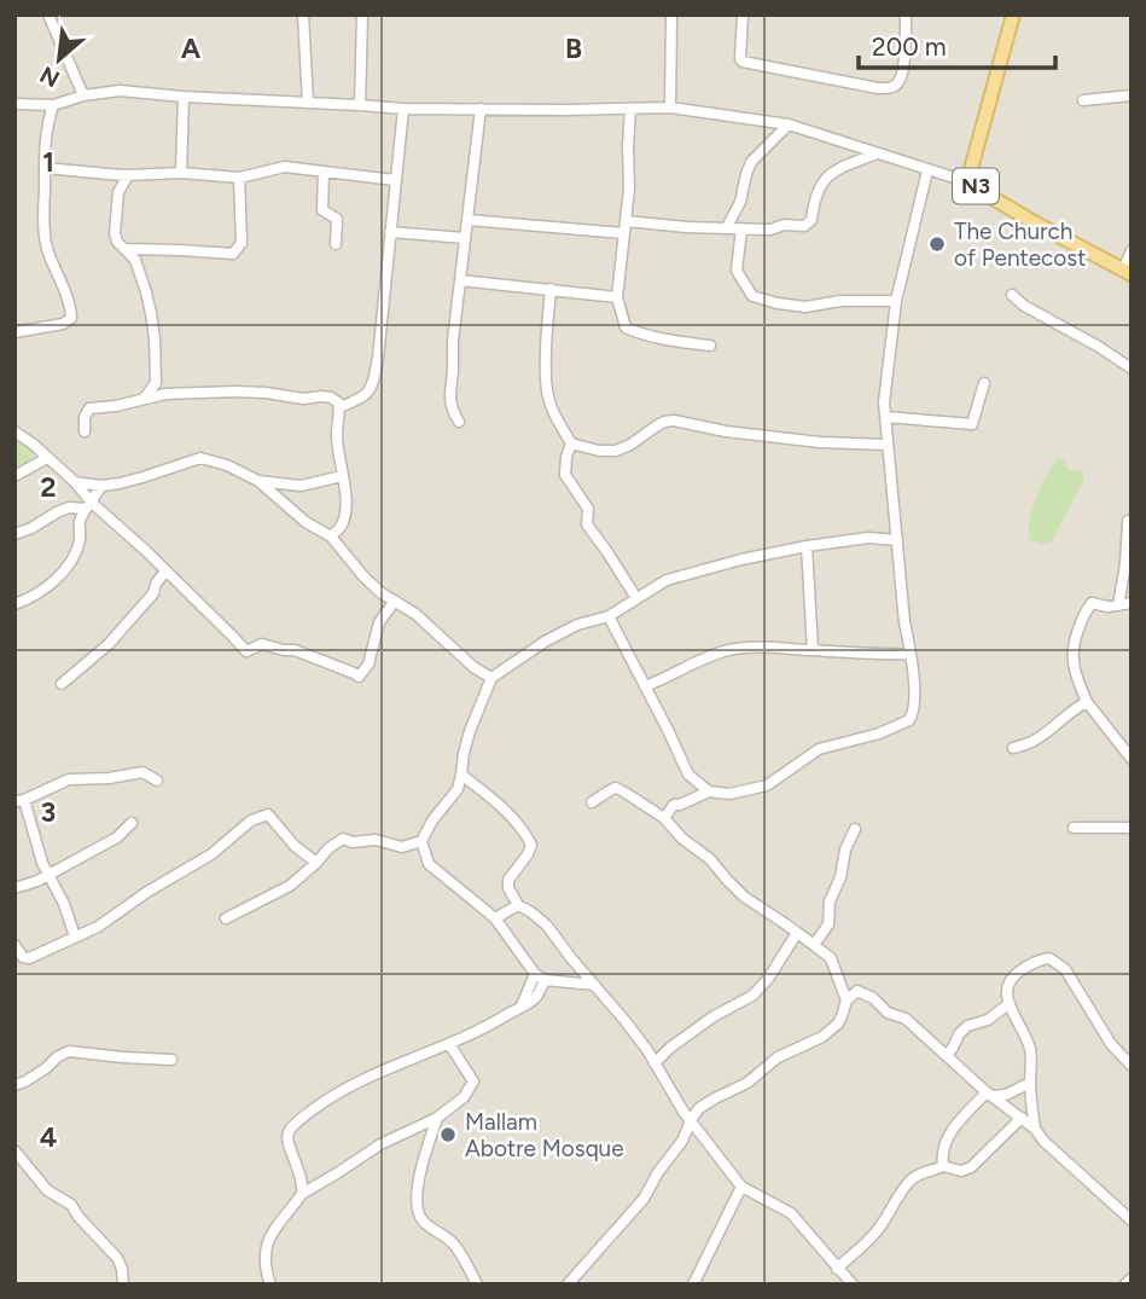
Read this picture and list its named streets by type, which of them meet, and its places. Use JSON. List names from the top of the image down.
{
  "streets": {
    "main road": ["N3"]
  },
  "places": ["The Church of Pentecost", "Mallam Abotre Mosque"],
  "scale_bar": "200 m",
  "north": "bottom left",
  "grid": {
    "columns": ["A", "B"],
    "rows": [
      "1",
      "2",
      "3",
      "4"
    ]
  }
}
